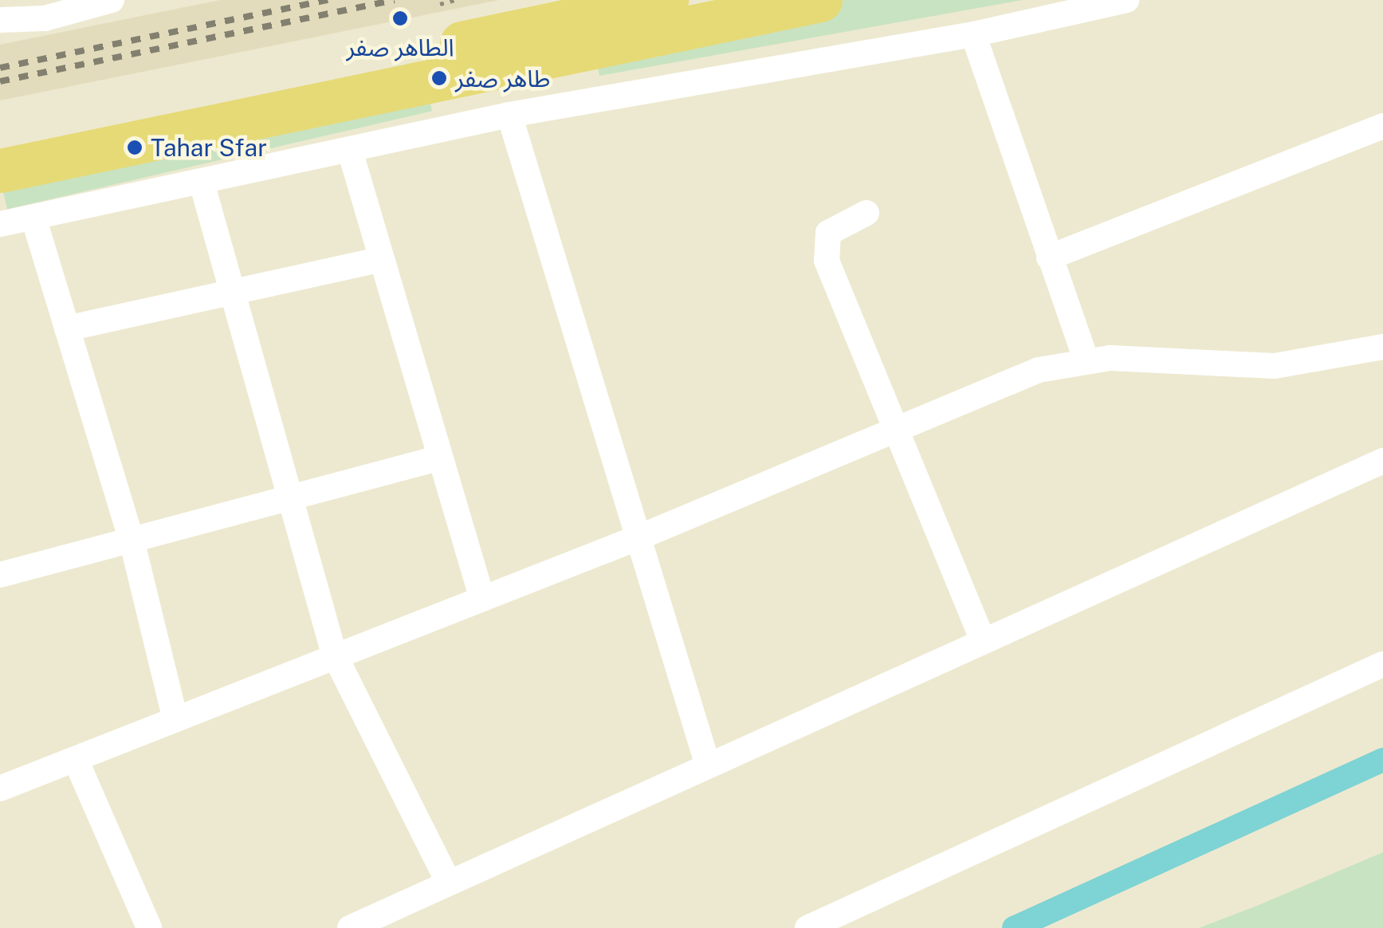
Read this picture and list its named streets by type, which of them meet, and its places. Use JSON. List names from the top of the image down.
{
  "places": ["الطاهر صفر", "طاهر صفر", "Tahar Sfar"]
}
